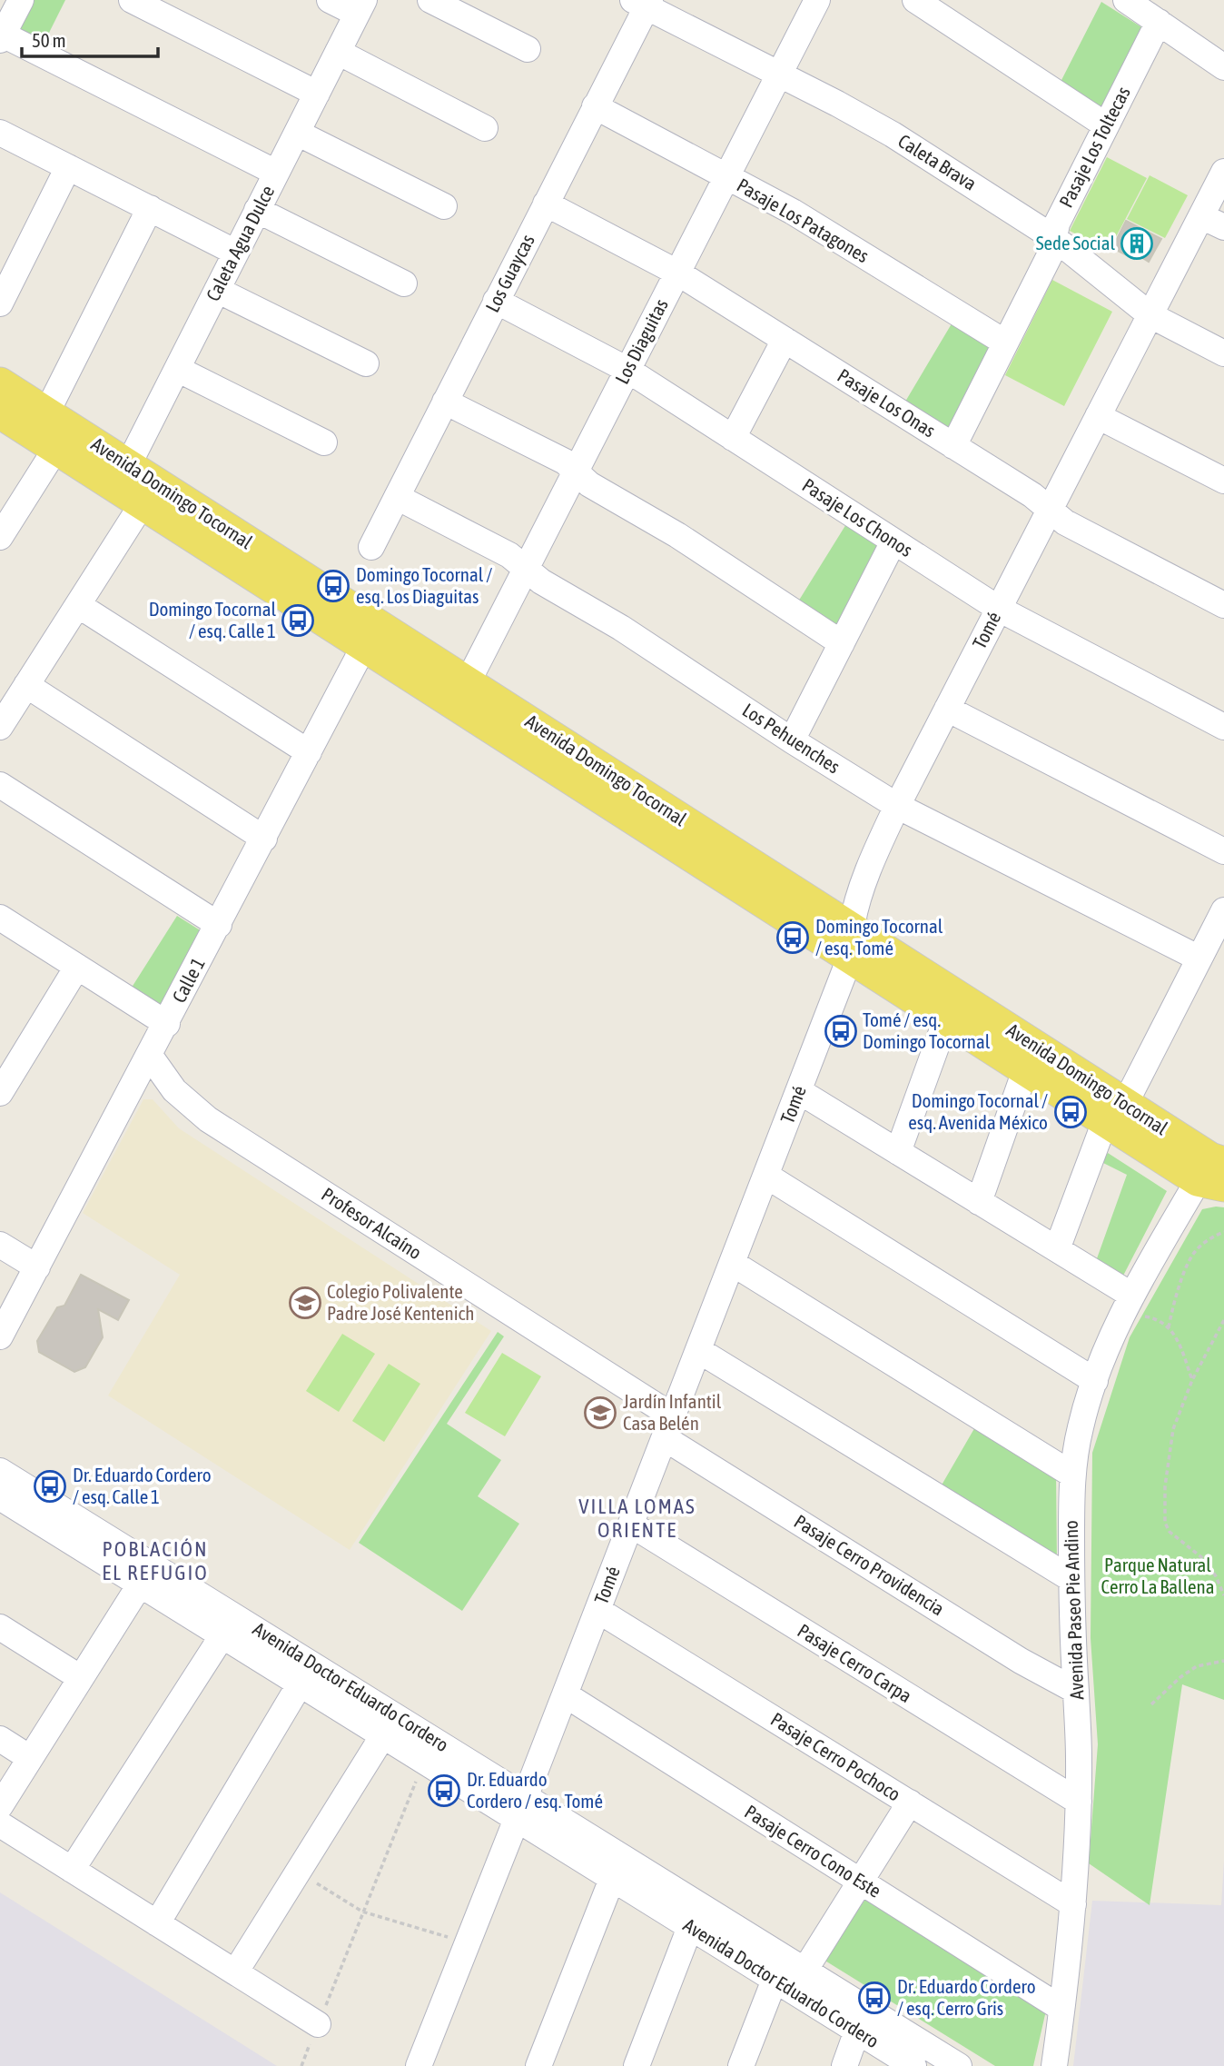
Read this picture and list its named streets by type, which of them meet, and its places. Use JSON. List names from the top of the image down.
{
  "streets": {
    "main road": ["Avenida Domingo Tocornal"],
    "street": [
      "Pasaje Los Toltecas",
      "Caleta Brava",
      "Pasaje Los Patagones",
      "Caleta Agua Dulce",
      "Los Guaycas",
      "Los Diaguitas",
      "Pasaje Los Onas",
      "Pasaje Los Chonos",
      "Tomé",
      "Los Pehuenches",
      "Calle 1",
      "Profesor Alcaíno",
      "Pasaje Cerro Providencia",
      "Avenida Paseo Pie Andino",
      "Pasaje Cerro Carpa",
      "Avenida Doctor Eduardo Cordero",
      "Pasaje Cerro Pochoco",
      "Pasaje Cerro Cono Este"
    ]
  },
  "crossings": [
    ["Pasaje Los Toltecas", "Caleta Brava"],
    ["Pasaje Los Toltecas", "Pasaje Los Patagones"],
    ["Pasaje Los Toltecas", "Pasaje Los Onas"],
    ["Caleta Brava", "Los Guaycas"],
    ["Caleta Brava", "Los Diaguitas"],
    ["Caleta Brava", "Tomé"],
    ["Pasaje Los Patagones", "Los Guaycas"],
    ["Pasaje Los Patagones", "Los Diaguitas"],
    ["Caleta Agua Dulce", "Avenida Domingo Tocornal"],
    ["Los Guaycas", "Pasaje Los Onas"],
    ["Los Guaycas", "Pasaje Los Chonos"],
    ["Los Guaycas", "Los Pehuenches"],
    ["Los Diaguitas", "Pasaje Los Onas"],
    ["Los Diaguitas", "Avenida Domingo Tocornal"],
    ["Los Diaguitas", "Pasaje Los Chonos"],
    ["Los Diaguitas", "Los Pehuenches"],
    ["Pasaje Los Onas", "Tomé"],
    ["Avenida Domingo Tocornal", "Tomé"],
    ["Avenida Domingo Tocornal", "Calle 1"],
    ["Avenida Domingo Tocornal", "Avenida Paseo Pie Andino"],
    ["Pasaje Los Chonos", "Tomé"],
    ["Tomé", "Los Pehuenches"],
    ["Tomé", "Profesor Alcaíno"],
    ["Tomé", "Pasaje Cerro Providencia"],
    ["Tomé", "Pasaje Cerro Carpa"],
    ["Tomé", "Avenida Doctor Eduardo Cordero"],
    ["Tomé", "Pasaje Cerro Pochoco"],
    ["Tomé", "Pasaje Cerro Cono Este"],
    ["Calle 1", "Profesor Alcaíno"],
    ["Profesor Alcaíno", "Pasaje Cerro Providencia"],
    ["Pasaje Cerro Providencia", "Avenida Paseo Pie Andino"],
    ["Avenida Paseo Pie Andino", "Pasaje Cerro Carpa"],
    ["Avenida Paseo Pie Andino", "Pasaje Cerro Pochoco"],
    ["Avenida Paseo Pie Andino", "Pasaje Cerro Cono Este"]
  ],
  "districts": ["VILLA LOMAS ORIENTE", "POBLACIÓN EL REFUGIO"],
  "parks": ["Parque Natural Cerro La Ballena"],
  "places": {
    "building": ["Sede Social"],
    "bus stop": [
      "Domingo Tocornal / esq. Los Diaguitas",
      "Domingo Tocornal / esq. Calle 1",
      "Domingo Tocornal / esq. Tomé",
      "Tomé / esq. Domingo Tocornal",
      "Domingo Tocornal / esq. Avenida México",
      "Dr. Eduardo Cordero / esq. Calle 1",
      "Dr. Eduardo Cordero / esq. Tomé",
      "Dr. Eduardo Cordero / esq. Cerro Gris"
    ],
    "school or university": ["Colegio Polivalente Padre José Kentenich", "Jardín Infantil Casa Belén"]
  },
  "scale_bar": "50 m"
}
